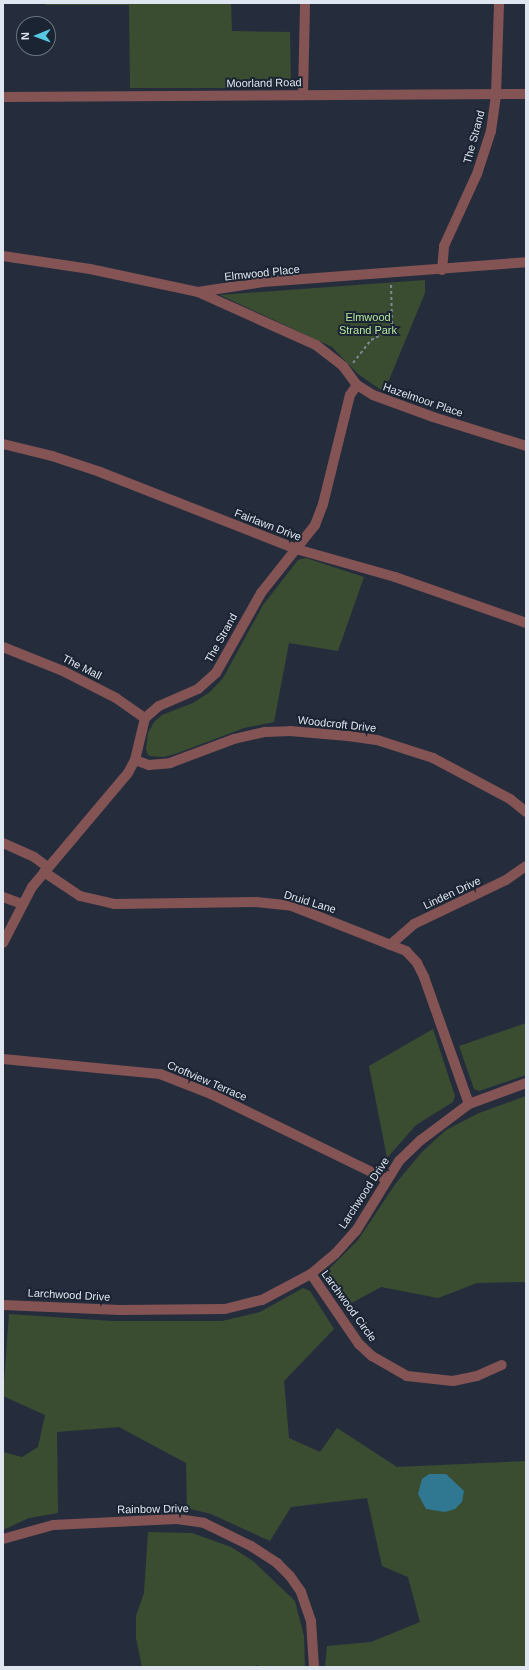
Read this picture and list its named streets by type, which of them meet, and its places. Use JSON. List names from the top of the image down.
{
  "streets": {
    "street": [
      "Moorland Road",
      "The Strand",
      "Elmwood Place",
      "Hazelmoor Place",
      "Fairlawn Drive",
      "The Mall",
      "Woodcroft Drive",
      "Linden Drive",
      "Druid Lane",
      "Croftview Terrace",
      "Larchwood Drive",
      "Larchwood Circle",
      "Rainbow Drive"
    ]
  },
  "crossings": [
    ["Moorland Road", "The Strand"],
    ["The Strand", "Elmwood Place"],
    ["The Strand", "Hazelmoor Place"],
    ["The Strand", "Fairlawn Drive"],
    ["The Strand", "The Mall"],
    ["Elmwood Place", "Hazelmoor Place"],
    ["Linden Drive", "Druid Lane"],
    ["Druid Lane", "Larchwood Drive"],
    ["Croftview Terrace", "Larchwood Drive"],
    ["Larchwood Drive", "Larchwood Circle"]
  ],
  "parks": ["Elmwood Strand Park"],
  "north": "left"
}
